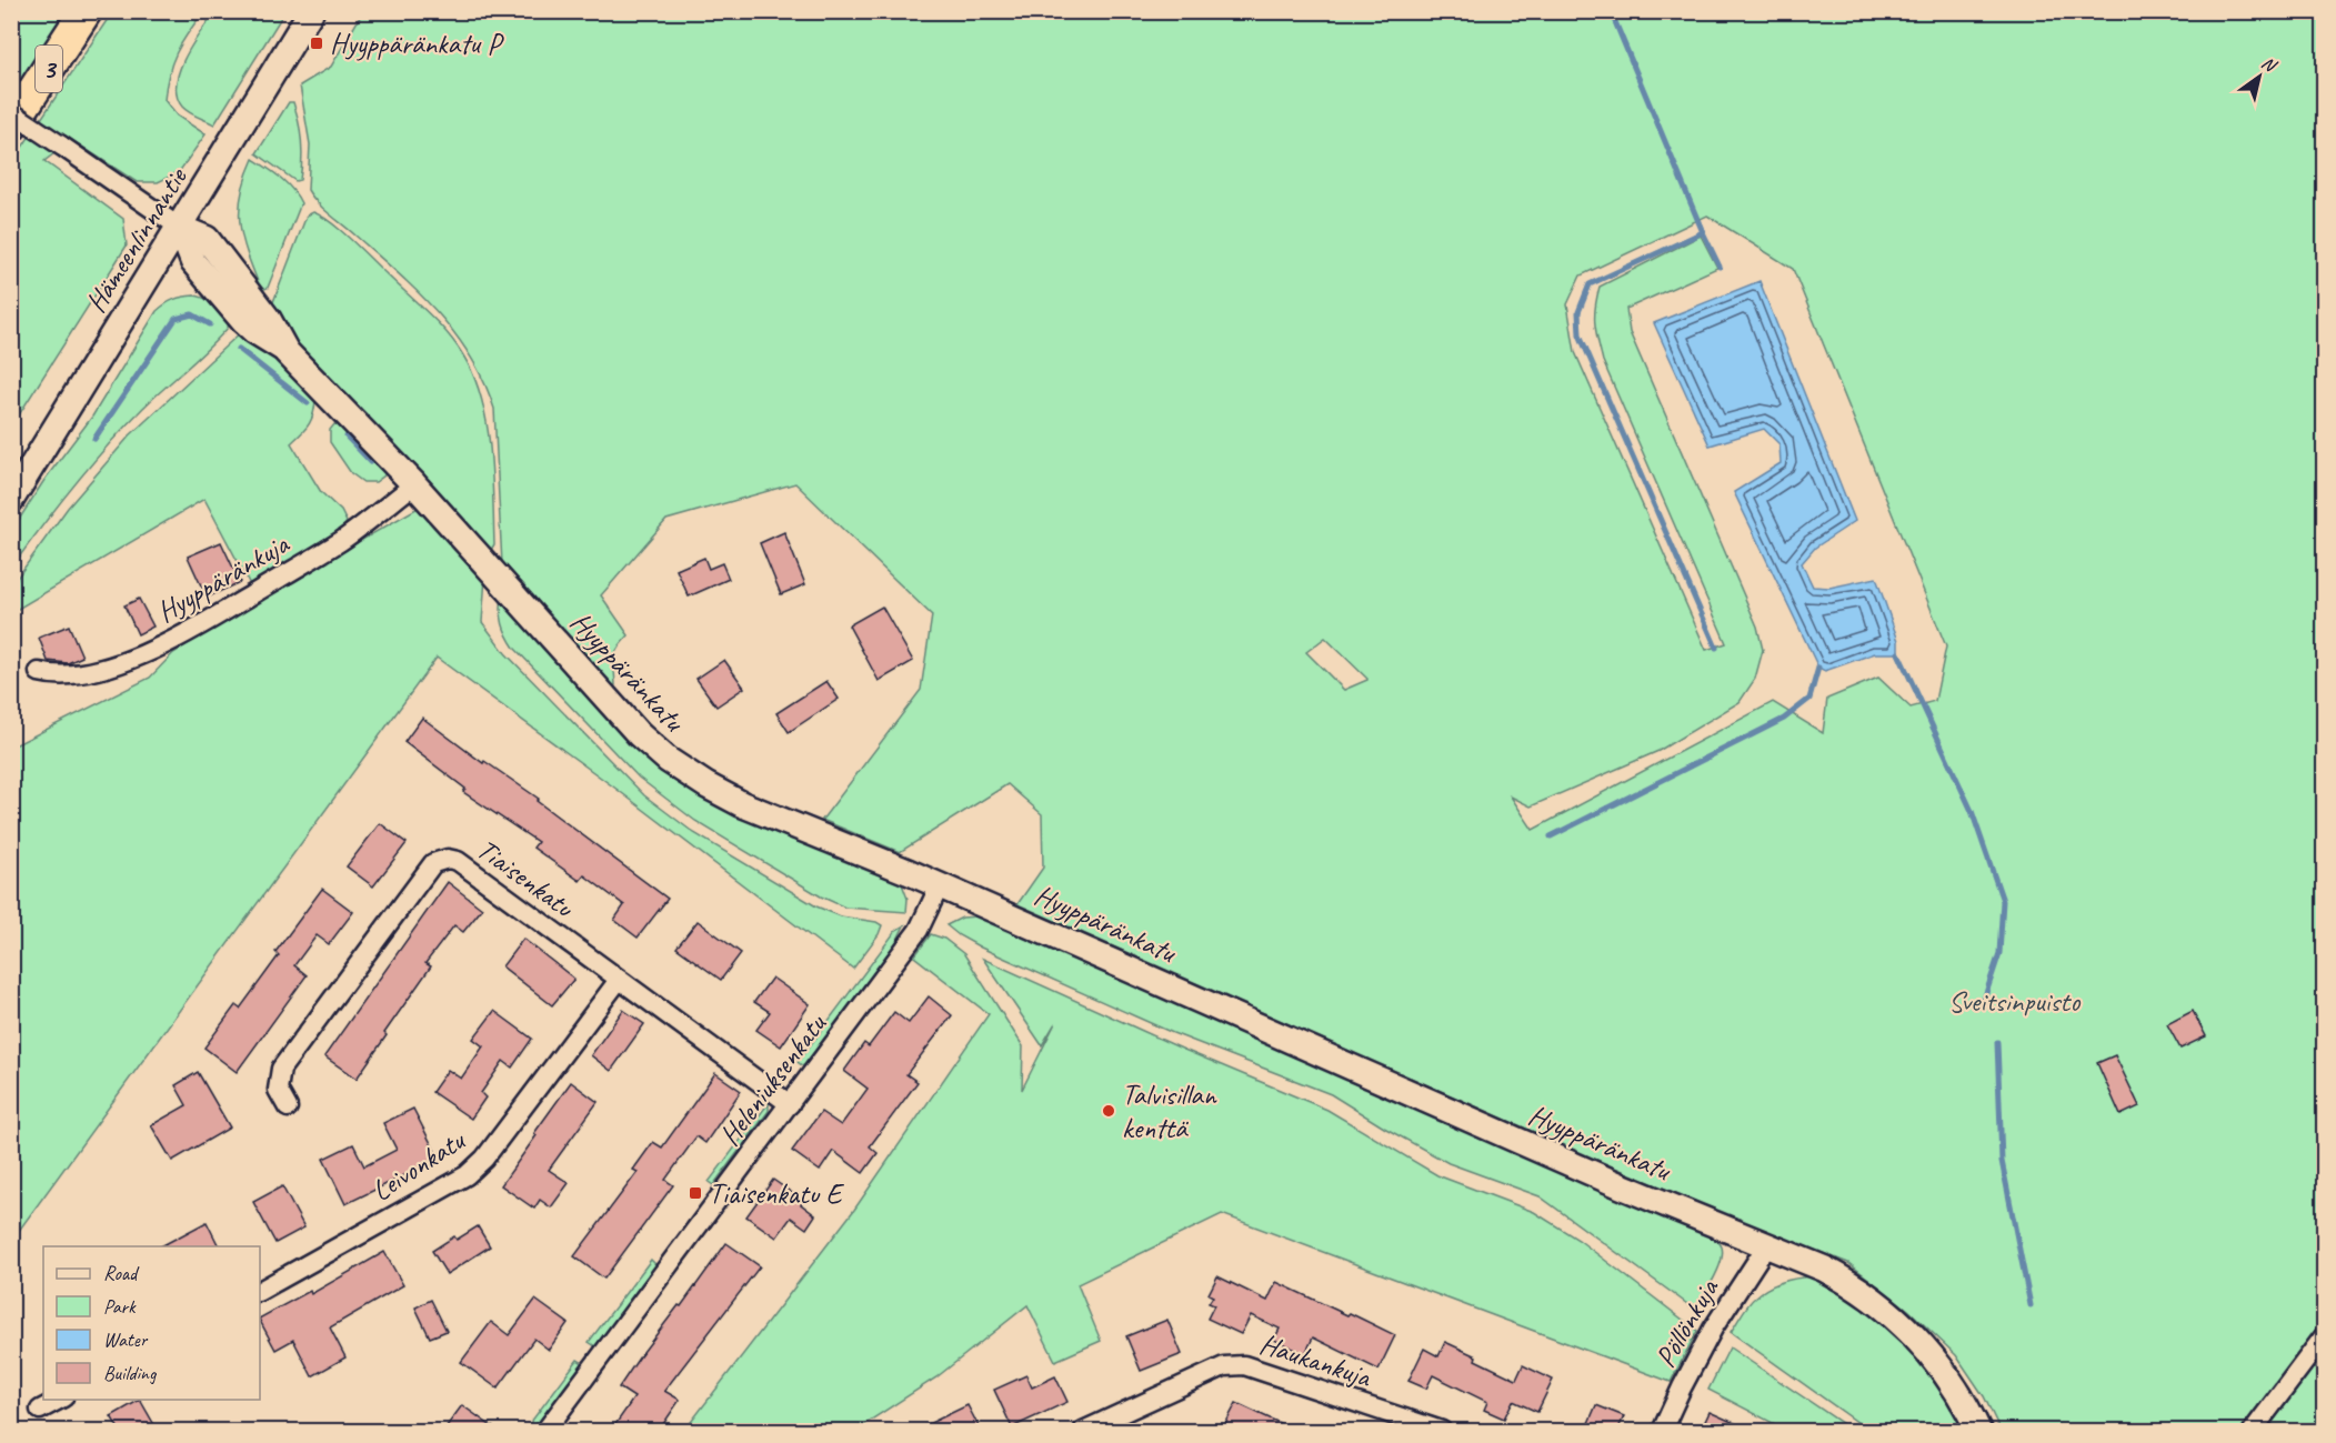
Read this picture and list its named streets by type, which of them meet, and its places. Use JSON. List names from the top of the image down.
{
  "streets": {
    "highway": ["3"],
    "street": [
      "Hämeenlinnantie",
      "Hyyppäränkuja",
      "Hyyppäränkatu",
      "Tiaisenkatu",
      "Heleniuksenkatu",
      "Leivonkatu",
      "Pöllönkuja",
      "Haukankuja"
    ]
  },
  "crossings": [
    ["Hämeenlinnantie", "Hyyppäränkatu"],
    ["Hyyppäränkuja", "Hyyppäränkatu"],
    ["Hyyppäränkatu", "Heleniuksenkatu"],
    ["Hyyppäränkatu", "Pöllönkuja"],
    ["Tiaisenkatu", "Heleniuksenkatu"],
    ["Tiaisenkatu", "Leivonkatu"]
  ],
  "parks": ["Sveitsinpuisto"],
  "places": {
    "transit": ["Hyyppäränkatu P", "Tiaisenkatu E"],
    "other": ["Talvisillan kenttä"]
  },
  "legend": [
    "Road",
    "Park",
    "Water",
    "Building"
  ],
  "north": "top right"
}
